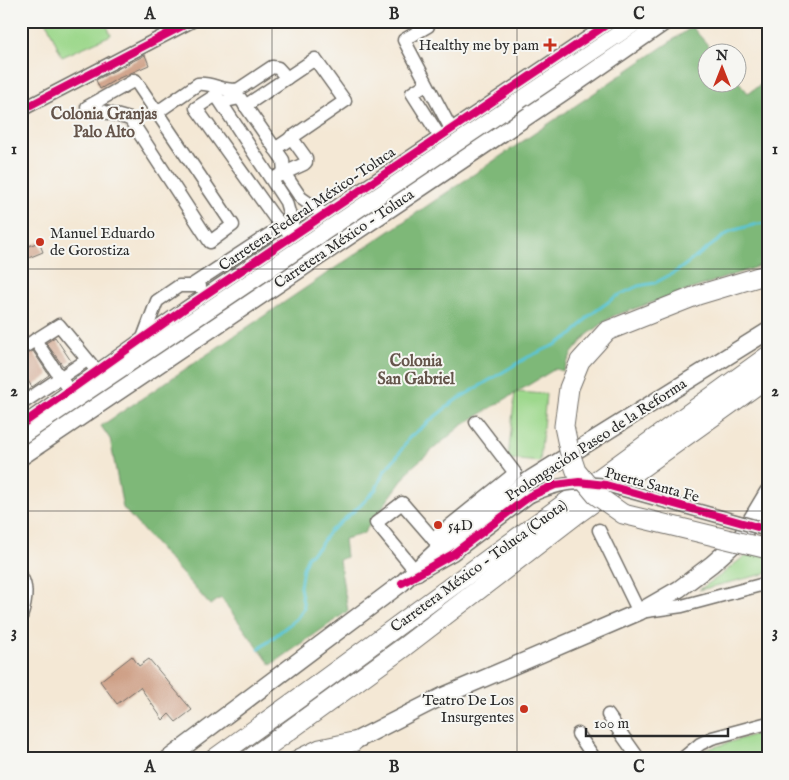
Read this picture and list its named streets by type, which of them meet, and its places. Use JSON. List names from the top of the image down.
{
  "streets": {
    "highway": ["Carretera México - Toluca (Cuota)"],
    "main road": ["Carretera México - Toluca", "Prolongación Paseo de la Reforma"],
    "street": ["Carretera Federal México-Toluca", "Puerta Santa Fe"]
  },
  "crossings": [
    ["Carretera Federal México-Toluca", "Carretera México - Toluca"],
    ["Prolongación Paseo de la Reforma", "Puerta Santa Fe"]
  ],
  "districts": ["Colonia Granjas Palo Alto", "Colonia San Gabriel"],
  "places": {
    "health": ["Healthy me by pam"],
    "other": ["Manuel Eduardo de Gorostiza", "54D", "Teatro De Los Insurgentes"]
  },
  "scale_bar": "100 m",
  "north": "top",
  "grid": {
    "columns": ["A", "B", "C"],
    "rows": ["1", "2", "3"]
  }
}
